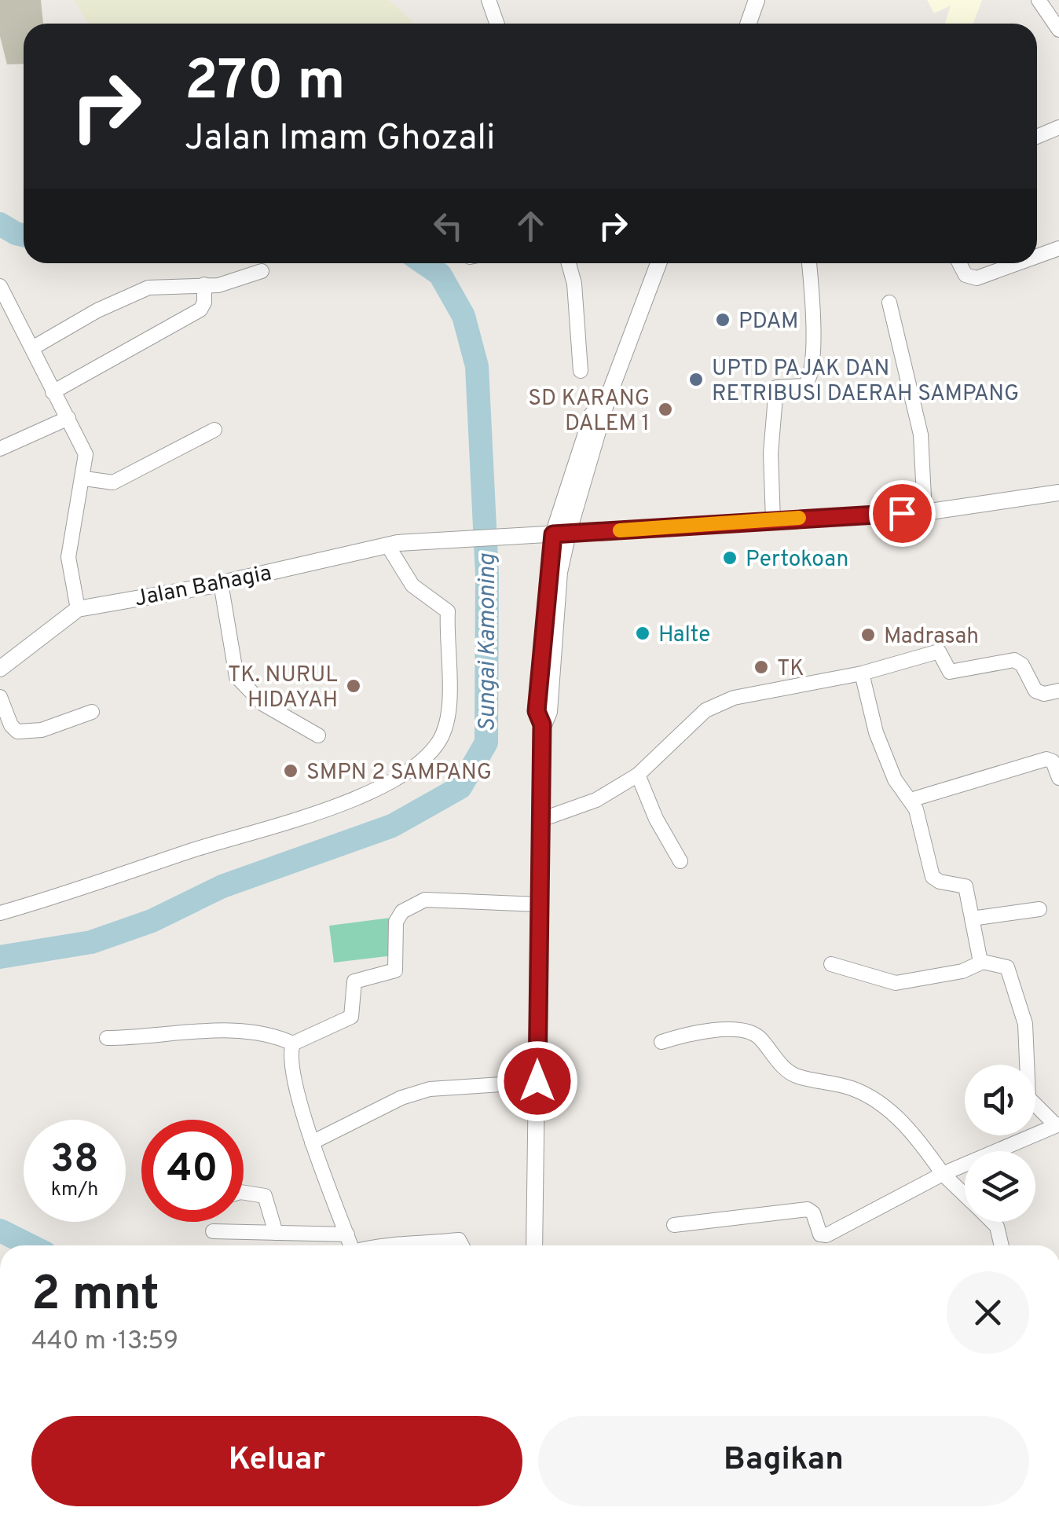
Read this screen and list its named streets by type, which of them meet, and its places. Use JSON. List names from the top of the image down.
{
  "streets": {
    "street": ["Jalan Bahagia"]
  },
  "water": ["Sungai Kamoning"],
  "places": [
    "PDAM",
    "UPTD PAJAK DAN RETRIBUSI DAERAH SAMPANG",
    "SD KARANG DALEM 1",
    "Pertokoan",
    "Halte",
    "Madrasah",
    "TK",
    "TK. NURUL HIDAYAH",
    "SMPN 2 SAMPANG"
  ],
  "page": {
    "turn": ["270 m", "Jalan Imam Ghozali"],
    "speed": "38 km/h",
    "limit": "40",
    "heading": ["2 mnt", "440 m · 13:59"],
    "buttons": ["Keluar", "Bagikan"]
  }
}
